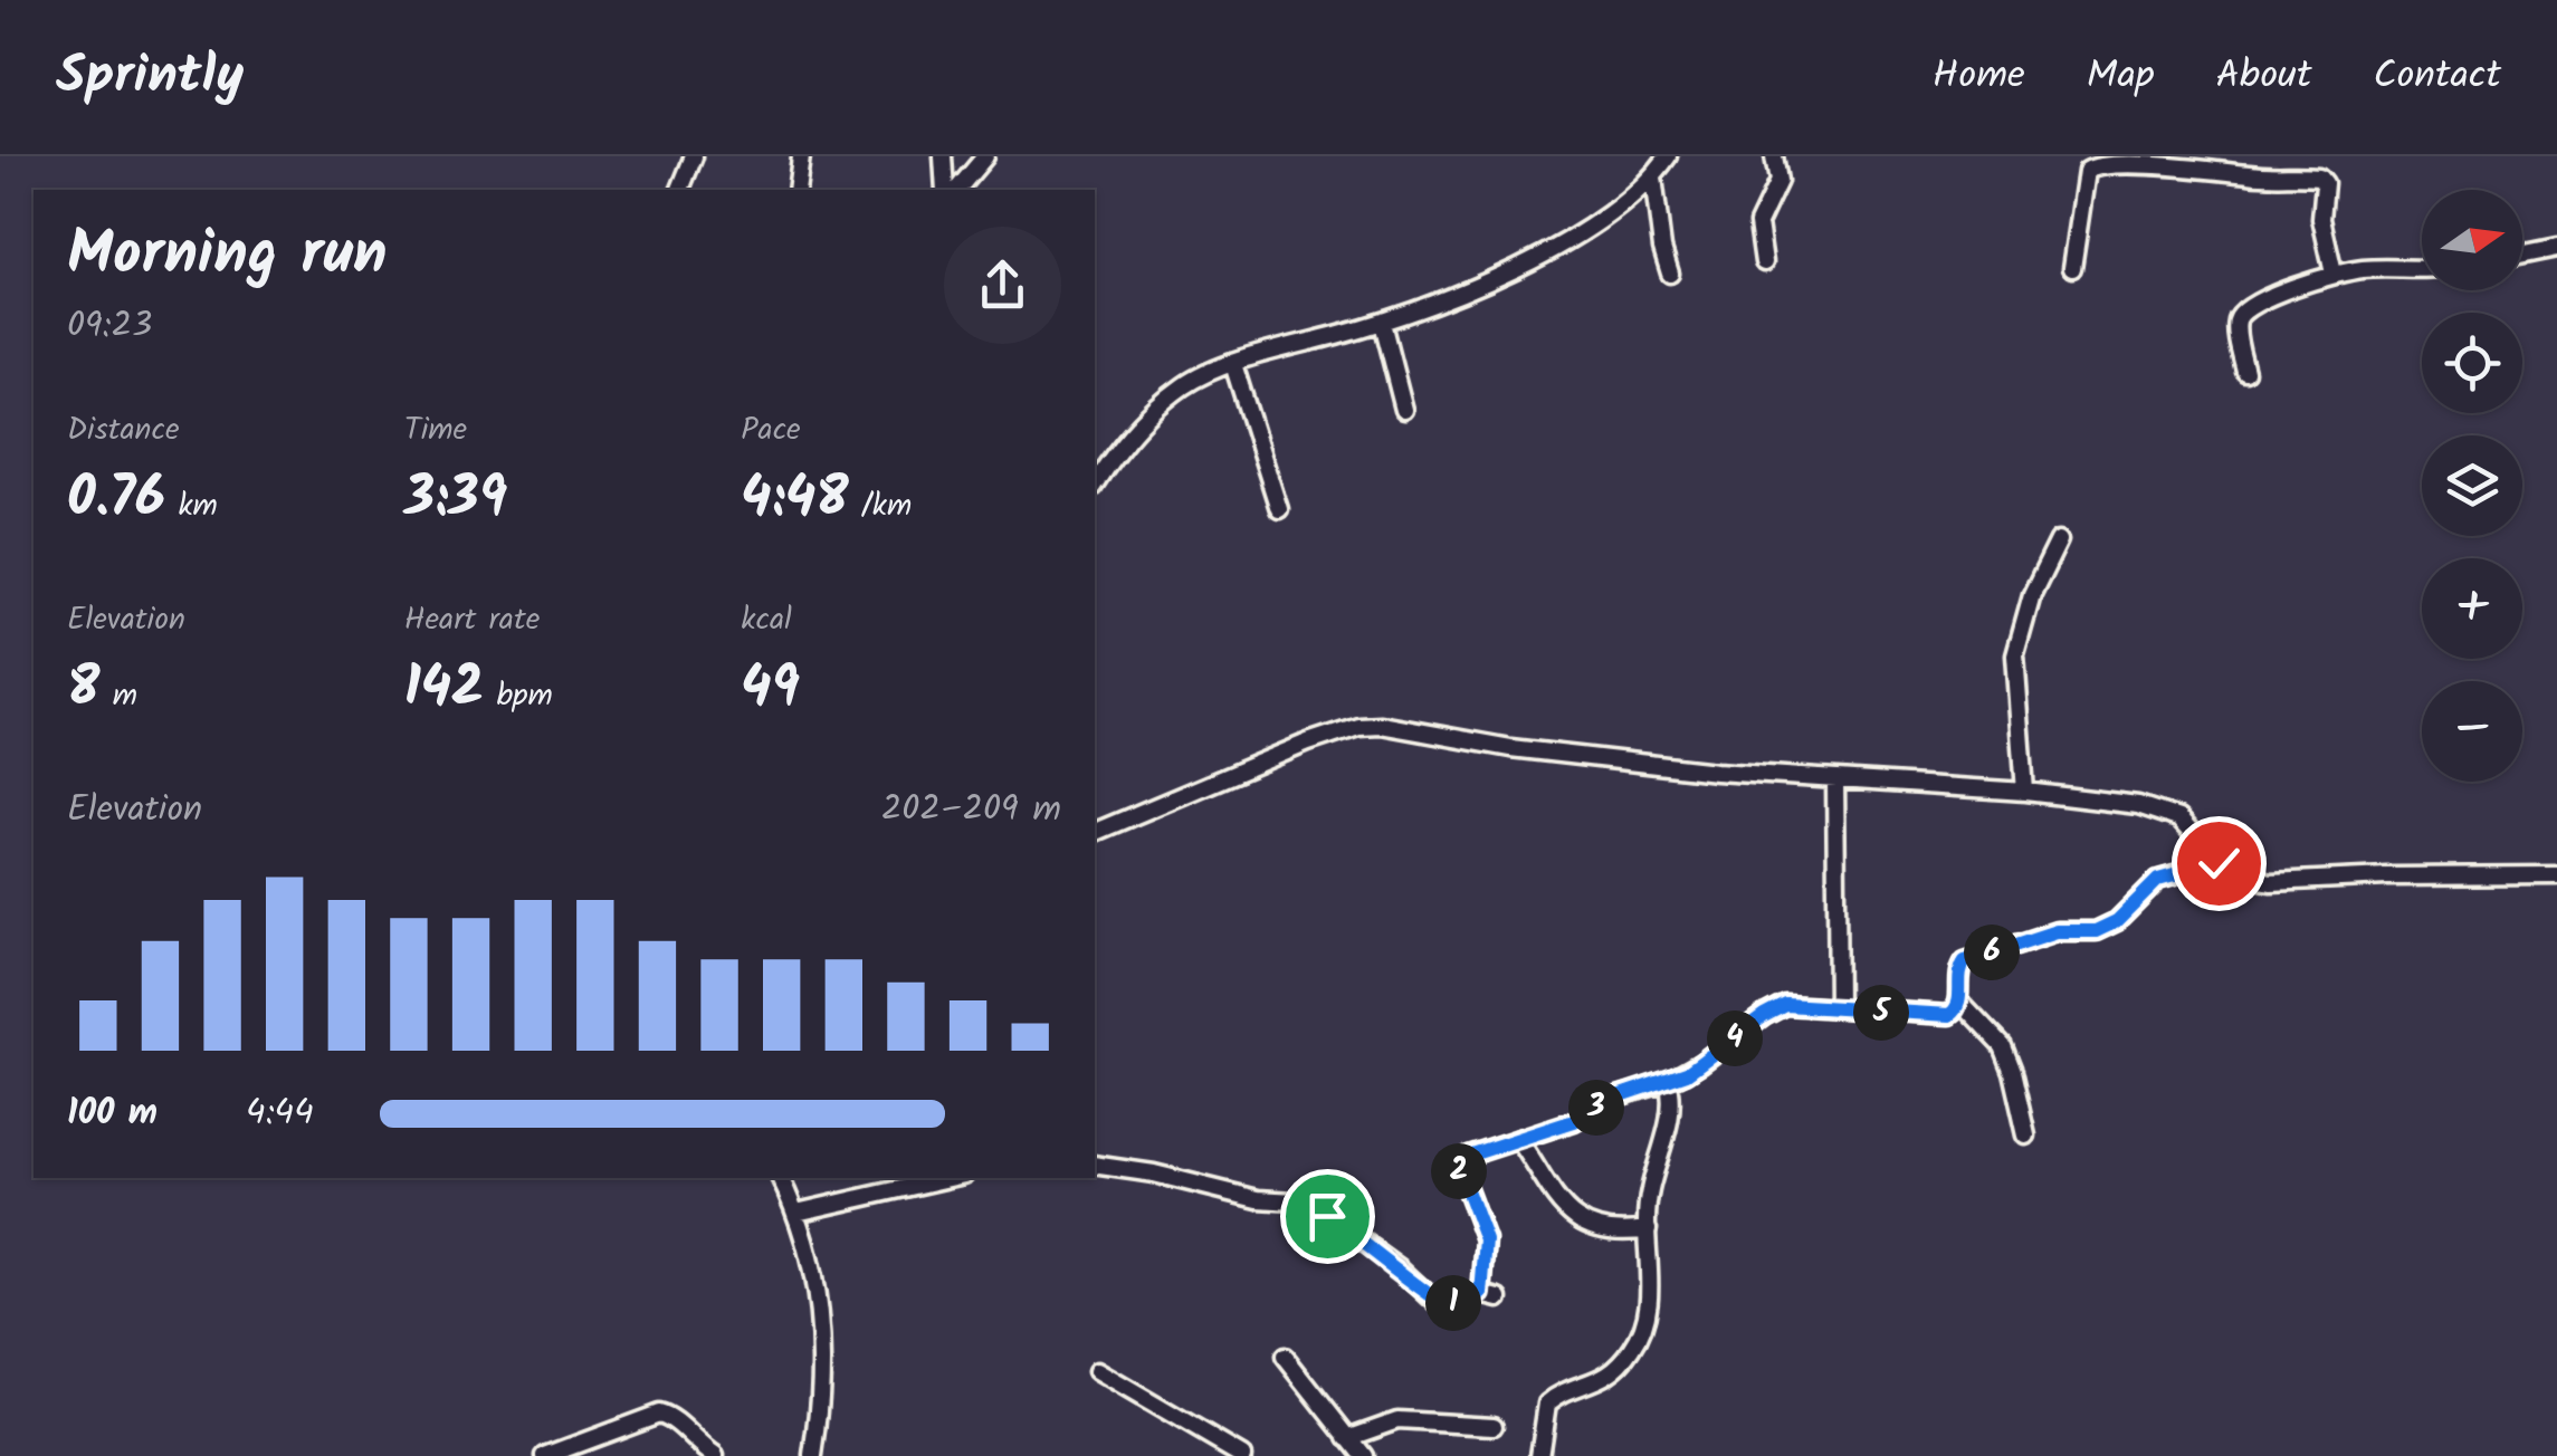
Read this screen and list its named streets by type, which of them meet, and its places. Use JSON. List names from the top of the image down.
{
  "north": "right",
  "page": {
    "header": "Sprintly",
    "nav": [
      "Home",
      "Map",
      "About",
      "Contact"
    ],
    "map_buttons": ["+", "−"],
    "heading": ["Morning run", "09:23"],
    "stats": [
      ["Distance", "0.76 km"],
      ["Time", "3:39"],
      ["Pace", "4:48 /km"],
      ["Elevation", "8 m"],
      ["Heart rate", "142 bpm"],
      ["kcal", "49"]
    ],
    "chart": ["Elevation", "202–209 m"],
    "pins": [
      "6",
      "5",
      "4",
      "3",
      "2",
      "1"
    ],
    "list": [
      {
        "name": "100 m",
        "note": "4:44"
      }
    ]
  }
}
